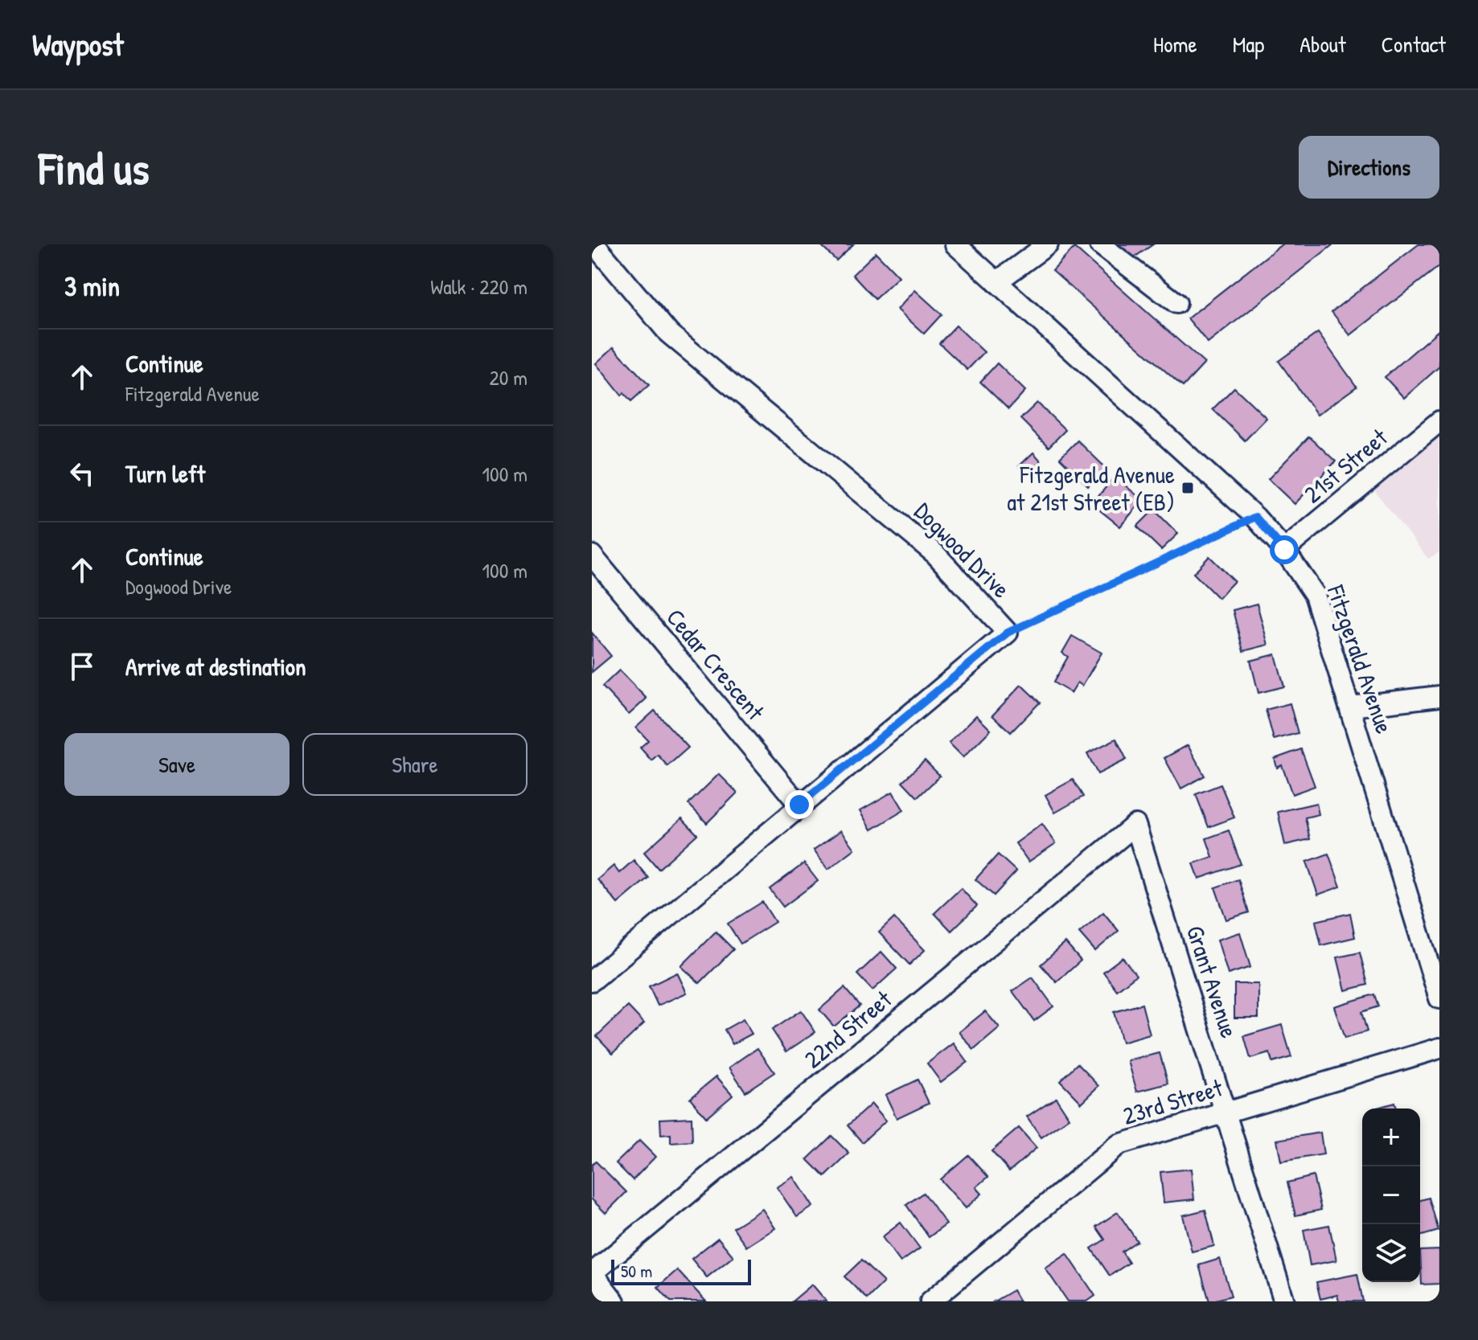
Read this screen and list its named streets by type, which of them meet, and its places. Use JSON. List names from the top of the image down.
{
  "streets": {
    "street": [
      "21st Street",
      "Dogwood Drive",
      "Fitzgerald Avenue",
      "Cedar Crescent",
      "Grant Avenue",
      "22nd Street",
      "23rd Street"
    ]
  },
  "crossings": [
    ["21st Street", "Fitzgerald Avenue"],
    ["Dogwood Drive", "Cedar Crescent"],
    ["Grant Avenue", "22nd Street"],
    ["Grant Avenue", "23rd Street"]
  ],
  "places": {
    "transit": ["Fitzgerald Avenue at 21st Street (EB)"]
  },
  "scale_bar": "50 m",
  "page": {
    "header": "Waypost",
    "nav": [
      "Home",
      "Map",
      "About",
      "Contact"
    ],
    "buttons": [
      "Directions",
      ["Save", "Share"]
    ],
    "title": "Find us",
    "heading": ["3 min", "Walk · 220 m"],
    "list": [
      ["Continue", "Fitzgerald Avenue", "20 m"],
      ["Turn left", "100 m"],
      ["Continue", "Dogwood Drive", "100 m"],
      "Arrive at destination"
    ],
    "map_buttons": ["+", "−"],
    "scale": "50 m"
  }
}
